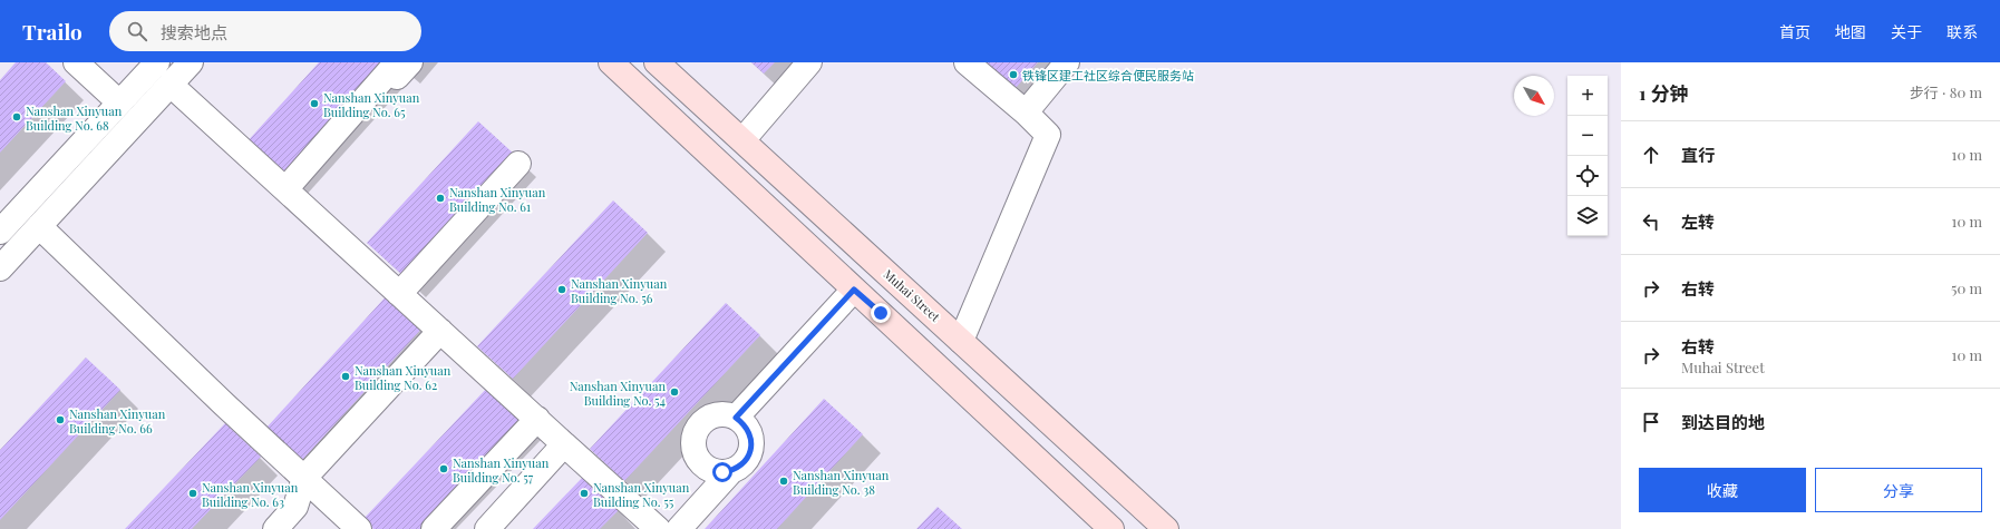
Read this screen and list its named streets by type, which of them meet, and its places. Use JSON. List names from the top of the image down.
{
  "streets": {
    "main road": ["Muhai Street"]
  },
  "places": [
    "铁锋区建工社区综合便民服务站",
    "Nanshan Xinyuan Building No. 65",
    "Nanshan Xinyuan Building No. 68",
    "Nanshan Xinyuan Building No. 61",
    "Nanshan Xinyuan Building No. 56",
    "Nanshan Xinyuan Building No. 62",
    "Nanshan Xinyuan Building No. 54",
    "Nanshan Xinyuan Building No. 66",
    "Nanshan Xinyuan Building No. 57",
    "Nanshan Xinyuan Building No. 38",
    "Nanshan Xinyuan Building No. 63",
    "Nanshan Xinyuan Building No. 55"
  ],
  "north": "bottom right",
  "page": {
    "header": "Trailo",
    "search": "搜索地点",
    "nav": [
      "首页",
      "地图",
      "关于",
      "联系"
    ],
    "heading": ["1 分钟", "步行 · 80 m"],
    "map_buttons": ["+", "−"],
    "list": [
      ["直行", "10 m"],
      ["左转", "10 m"],
      ["右转", "50 m"],
      ["右转", "Muhai Street", "10 m"],
      "到达目的地"
    ],
    "buttons": ["收藏", "分享"]
  }
}
